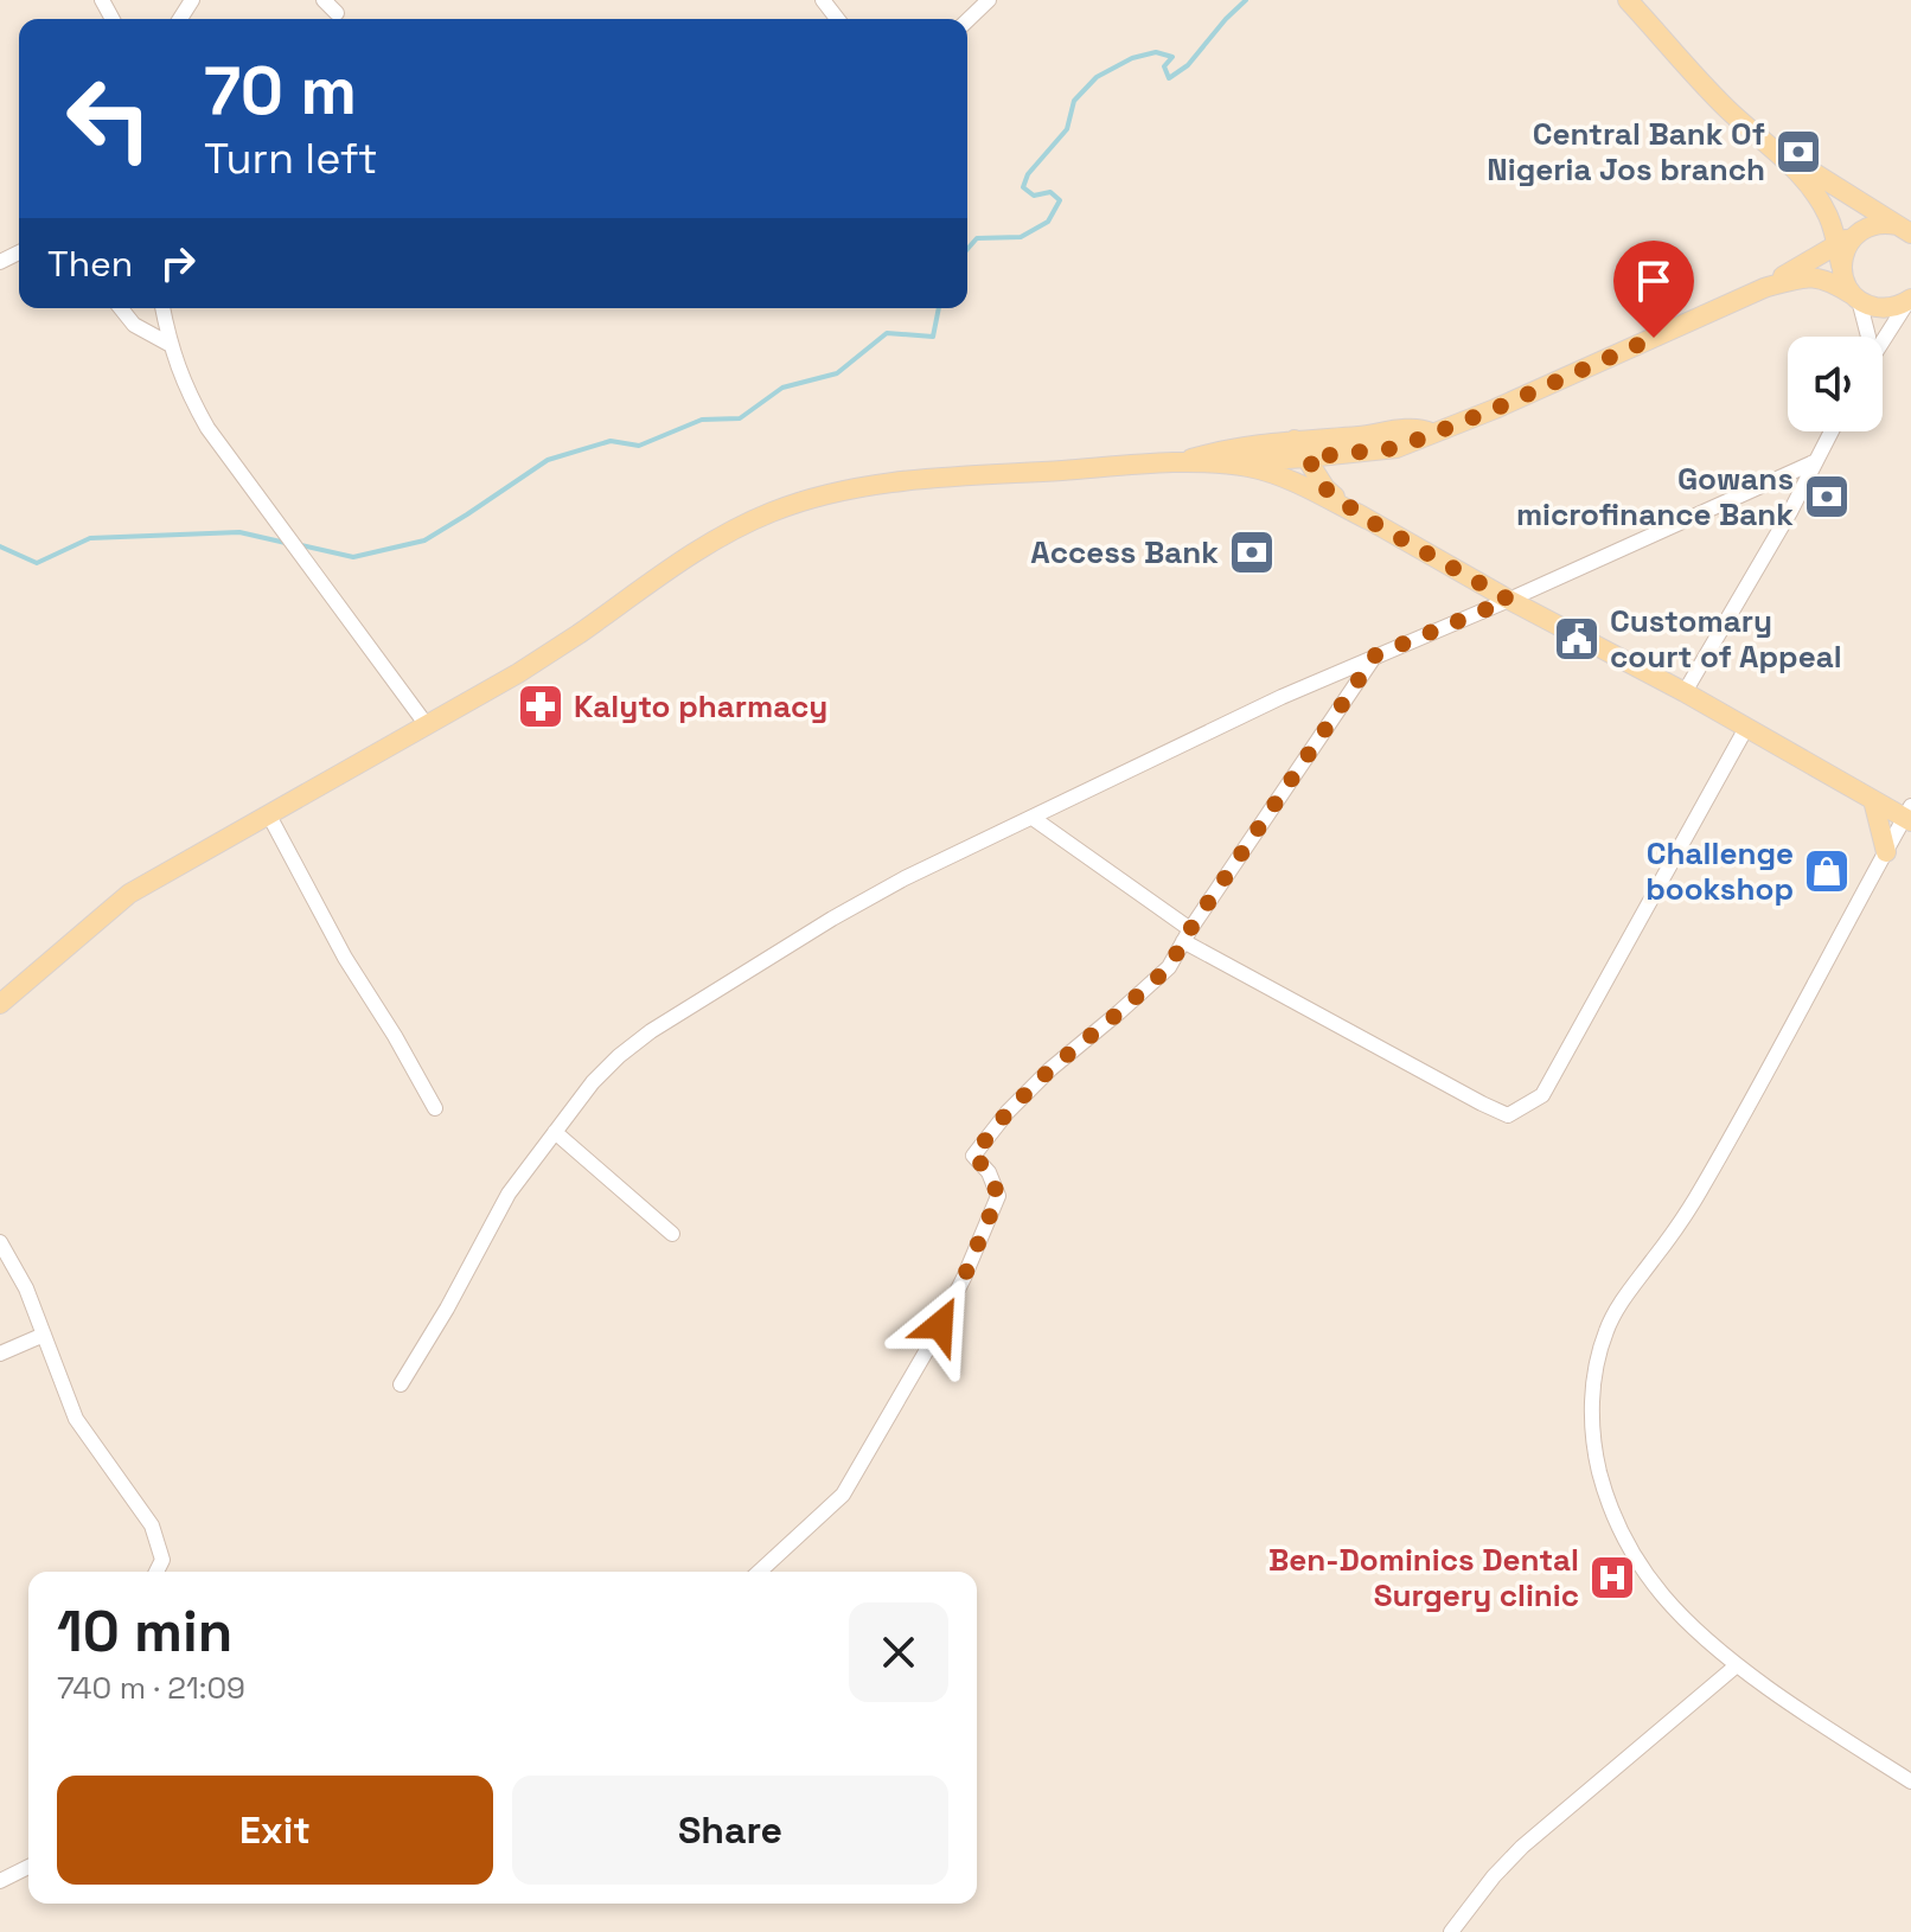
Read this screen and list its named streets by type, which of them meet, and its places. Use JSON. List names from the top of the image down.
{
  "places": {
    "bank": ["Central Bank Of Nigeria Jos branch", "Gowans microfinance Bank", "Access Bank"],
    "public building": ["Customary court of Appeal"],
    "pharmacy": ["Kalyto pharmacy"],
    "shop": ["Challenge bookshop"],
    "hospital": ["Ben-Dominics Dental Surgery clinic"]
  },
  "page": {
    "turn": ["70 m", "Turn left"],
    "then": "Then",
    "heading": ["10 min", "740 m · 21:09"],
    "buttons": ["Exit", "Share"]
  }
}
